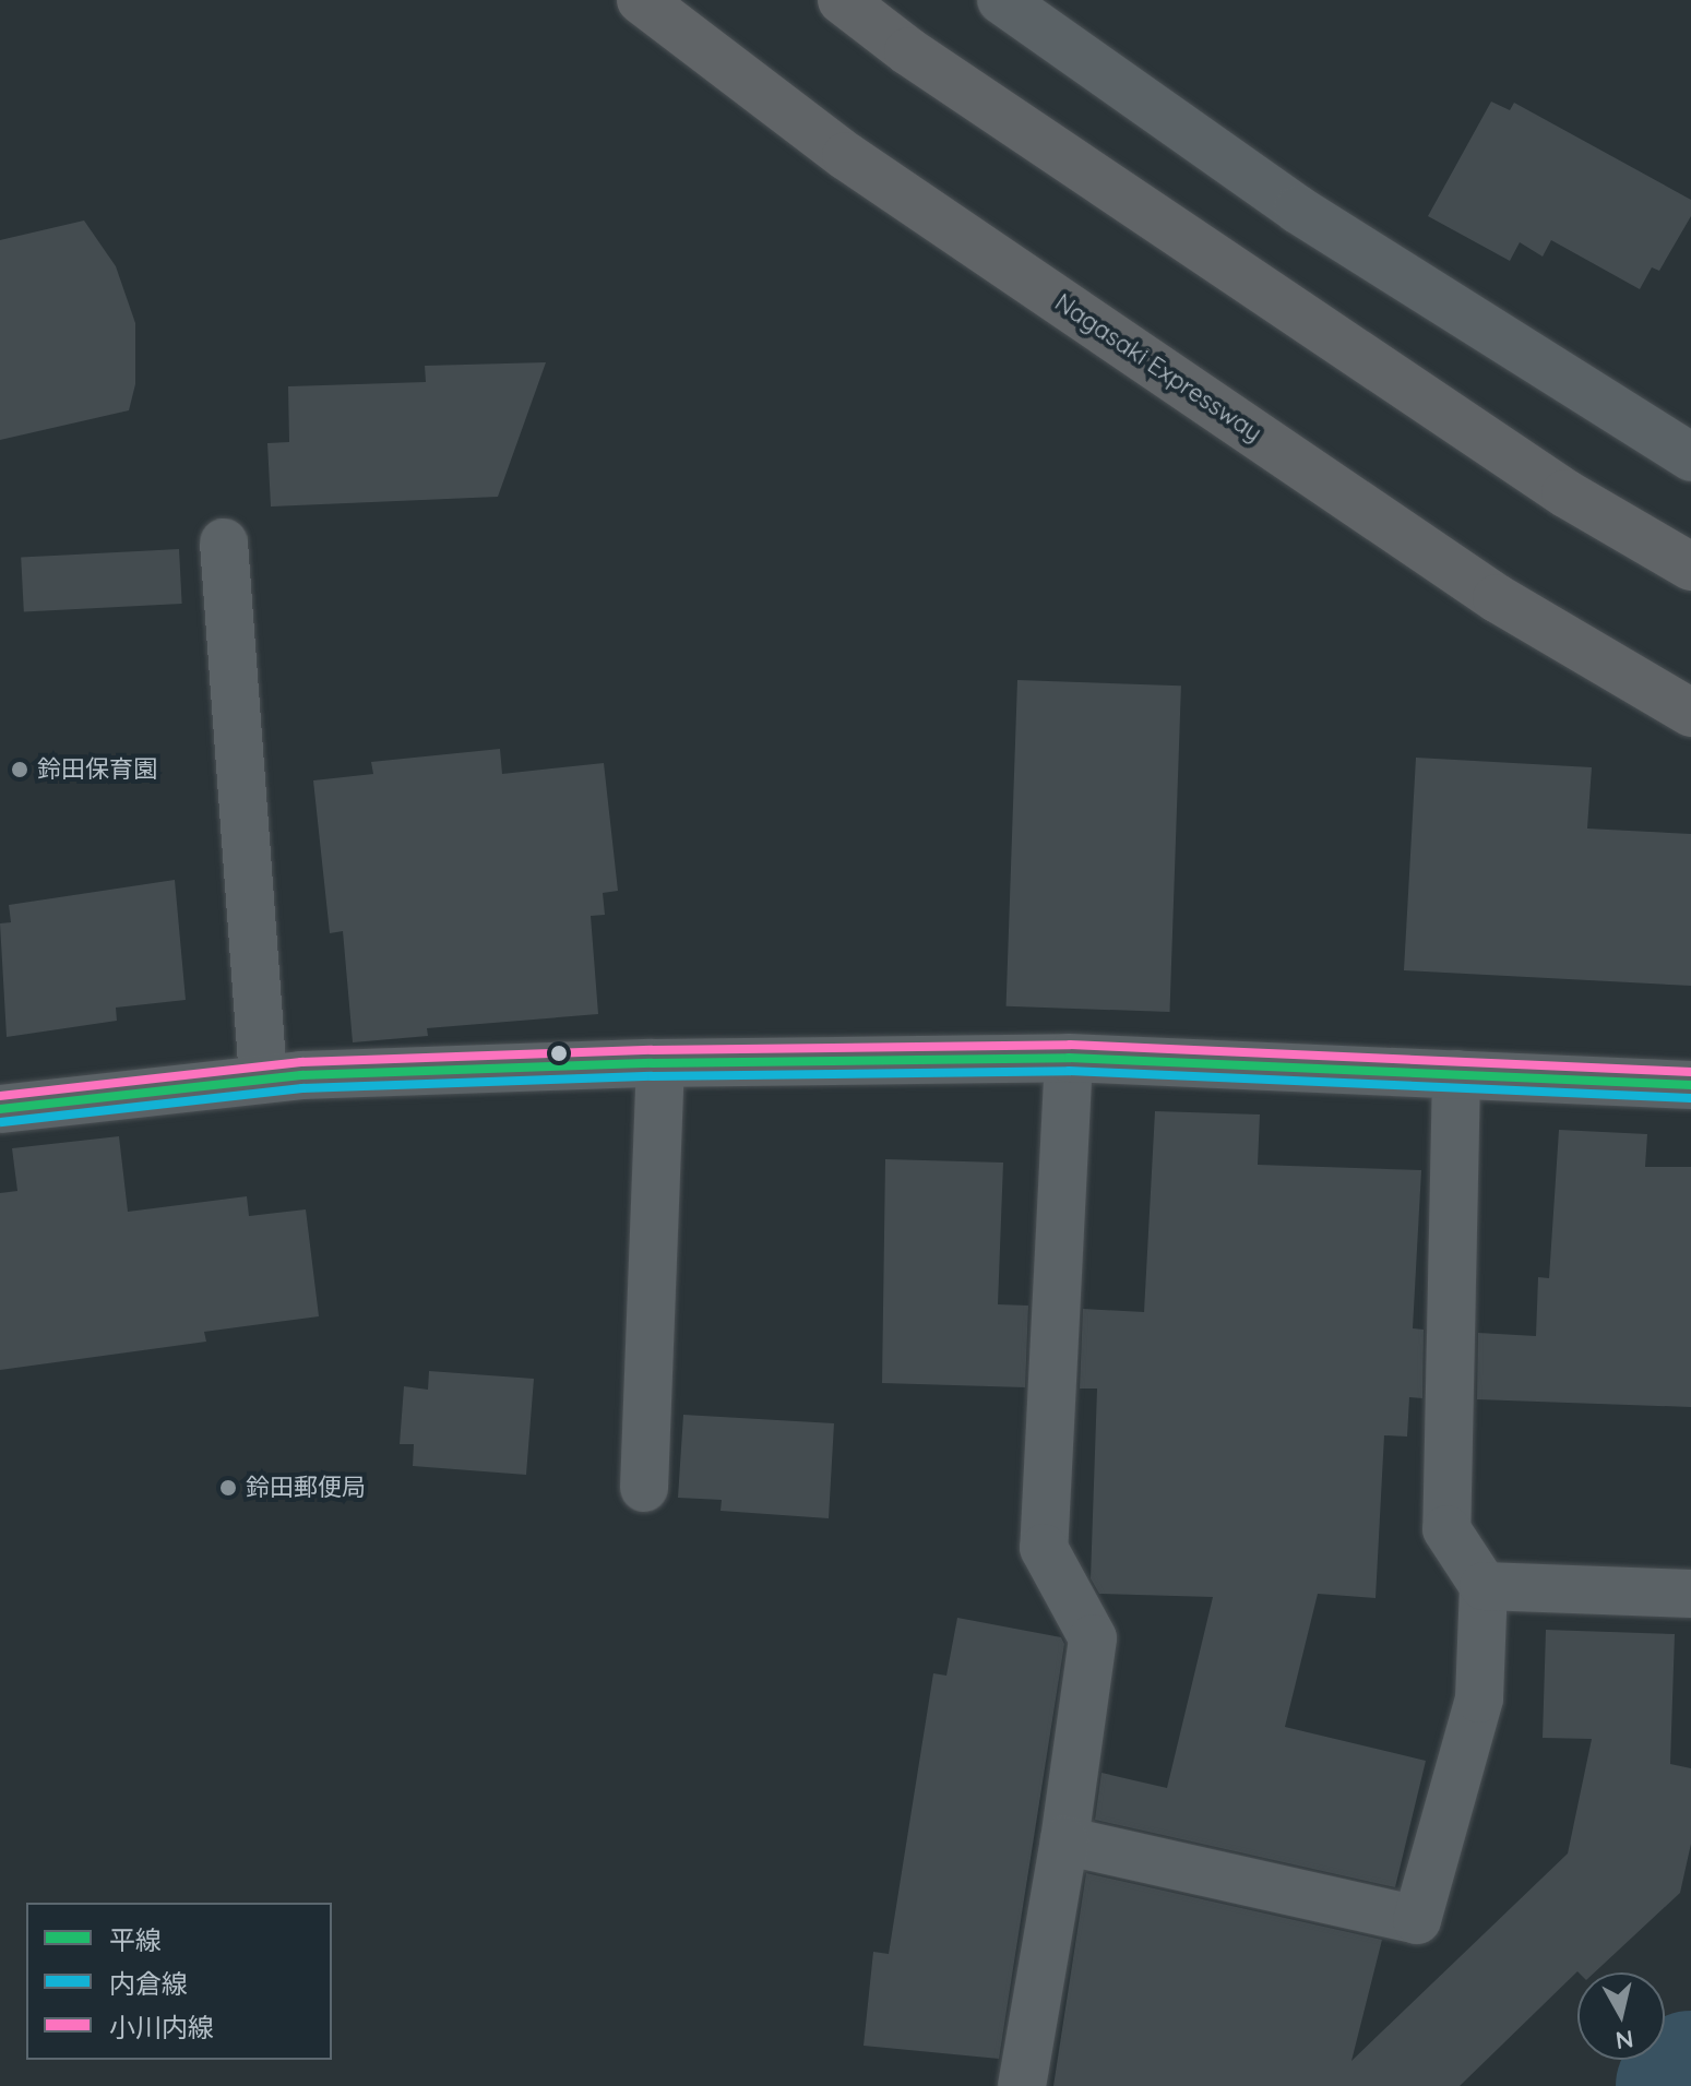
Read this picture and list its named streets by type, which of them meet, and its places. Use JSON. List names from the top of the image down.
{
  "streets": {
    "highway": ["Nagasaki Expressway"]
  },
  "places": ["鈴田保育園", "鈴田郵便局"],
  "lines": ["transit line 小川内線", "transit line 平線", "transit line 内倉線"],
  "legend": ["平線", "内倉線", "小川内線"],
  "north": "bottom"
}
